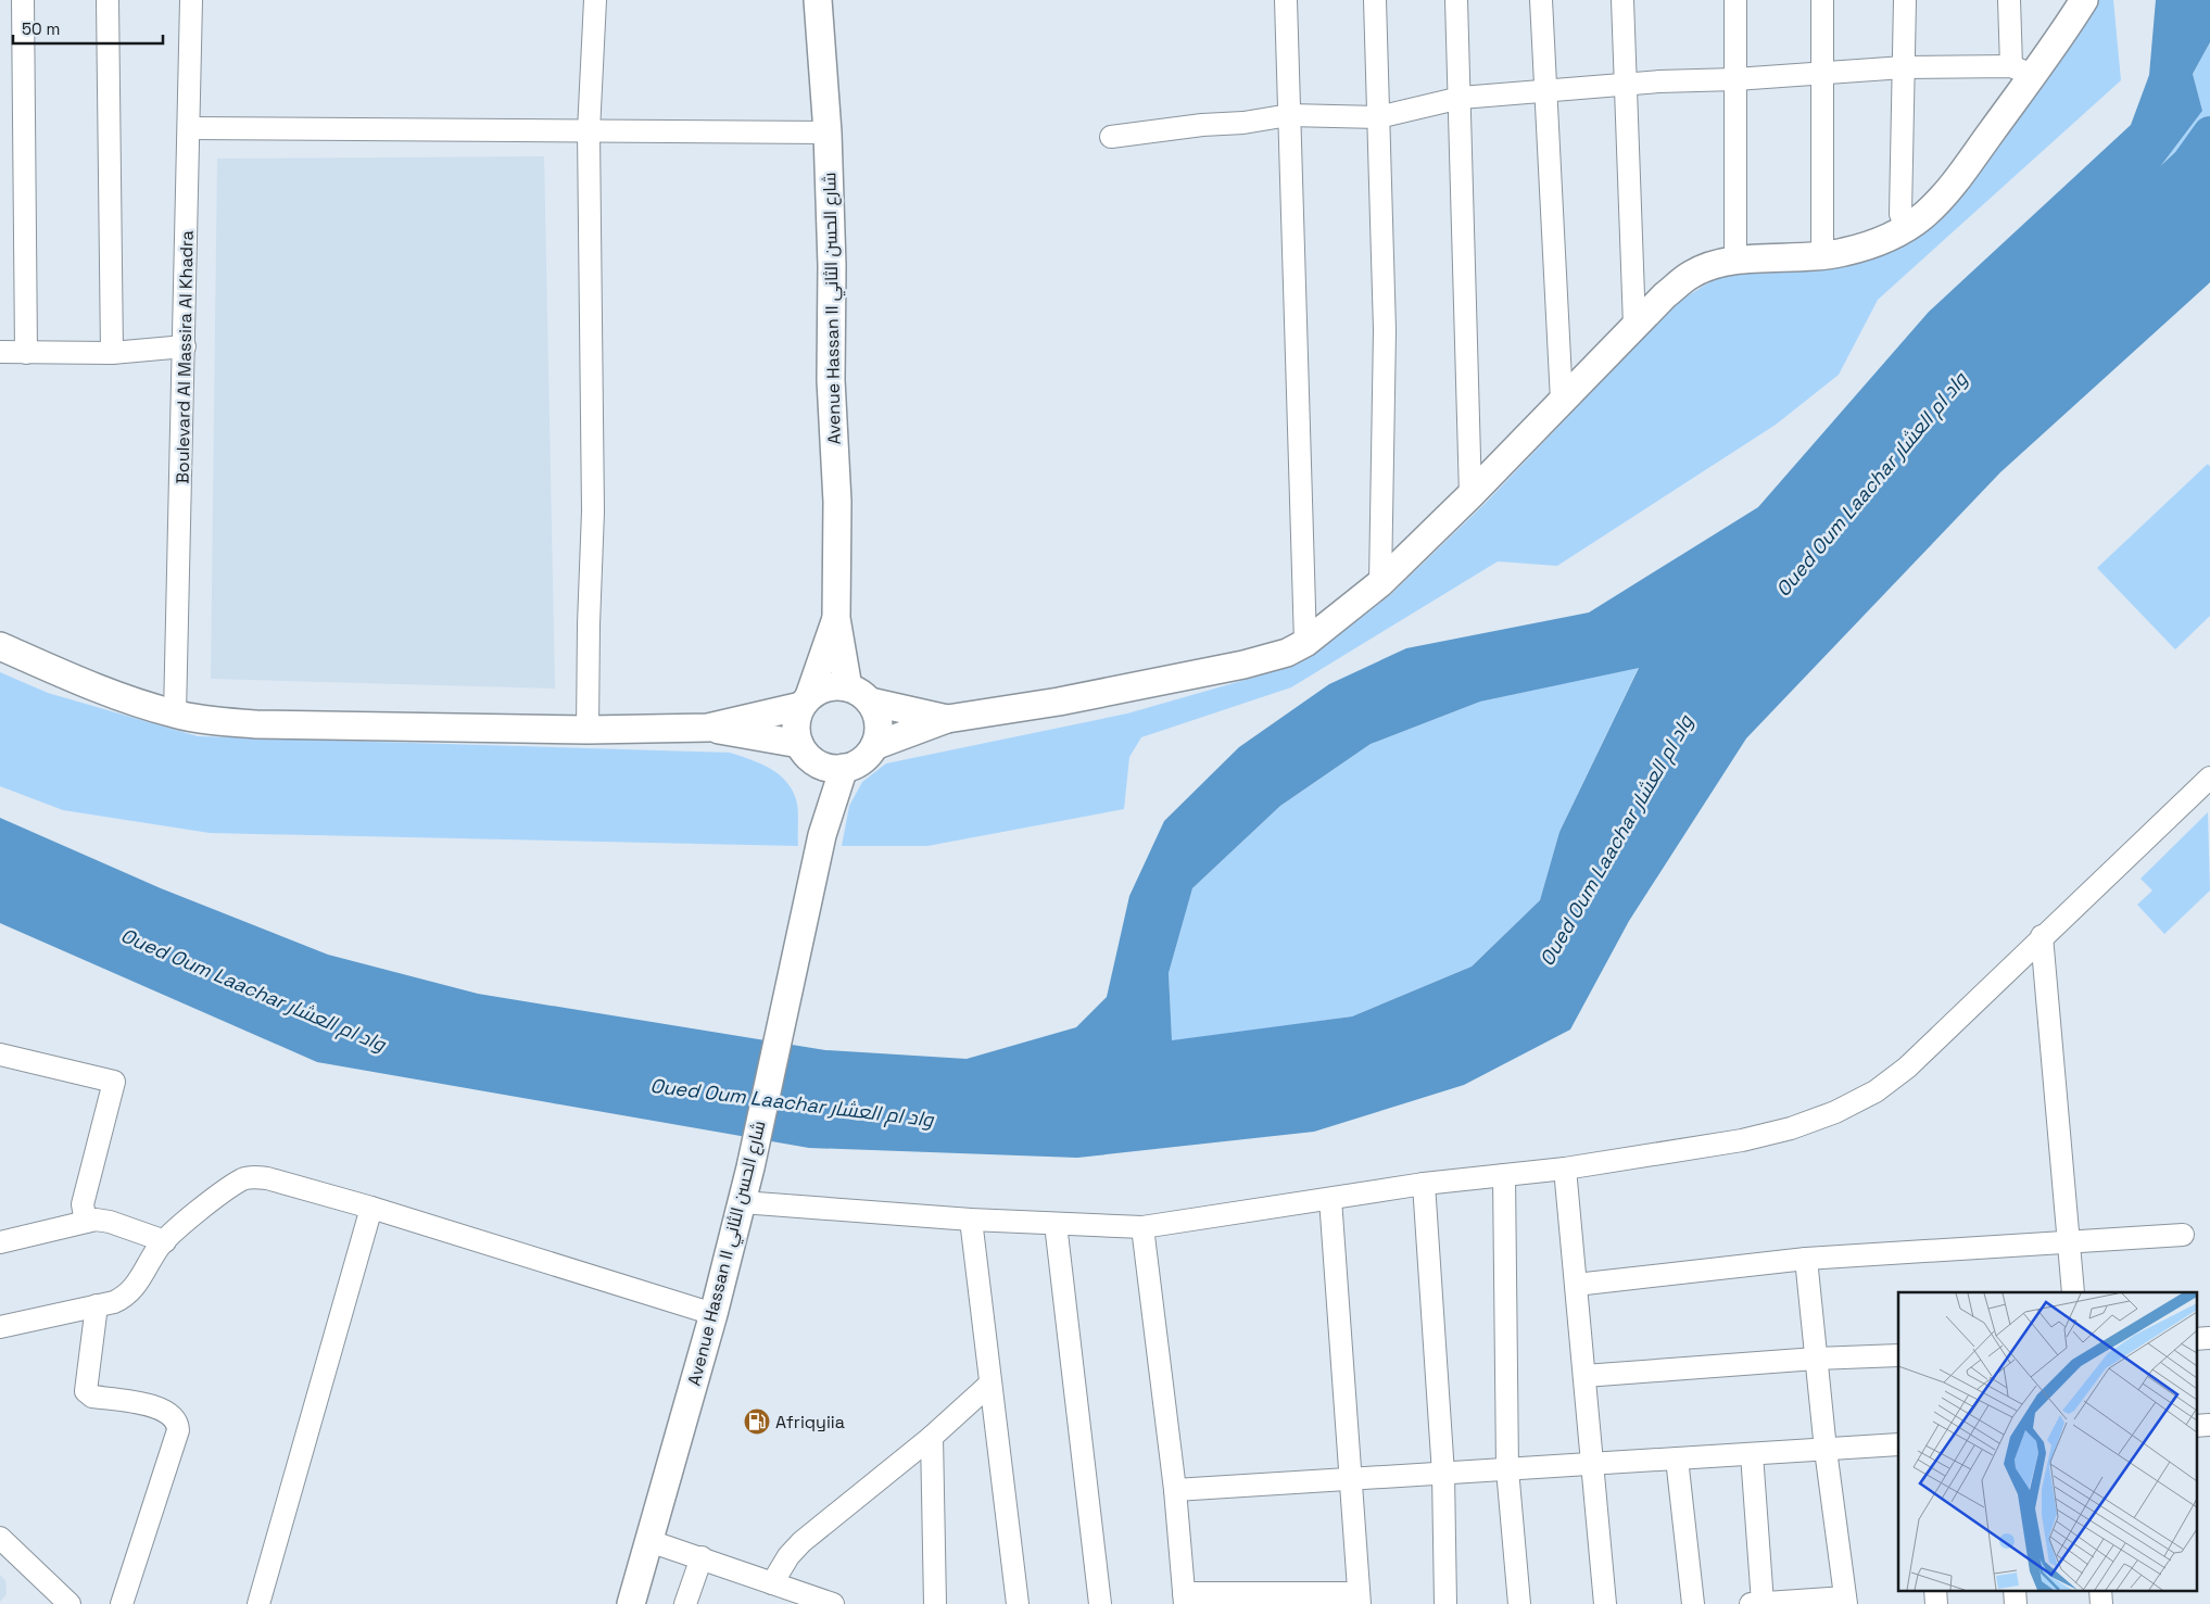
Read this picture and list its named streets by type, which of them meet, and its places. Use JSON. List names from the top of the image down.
{
  "streets": {
    "main road": ["Avenue Hassan II شارع الحسن الثاني"],
    "street": ["Boulevard Al Massira Al Khadra"]
  },
  "water": ["Oued Oum Laachar واد ام العشار"],
  "places": {
    "fuel station": ["Afriqyiia"]
  },
  "scale_bar": "50 m"
}
